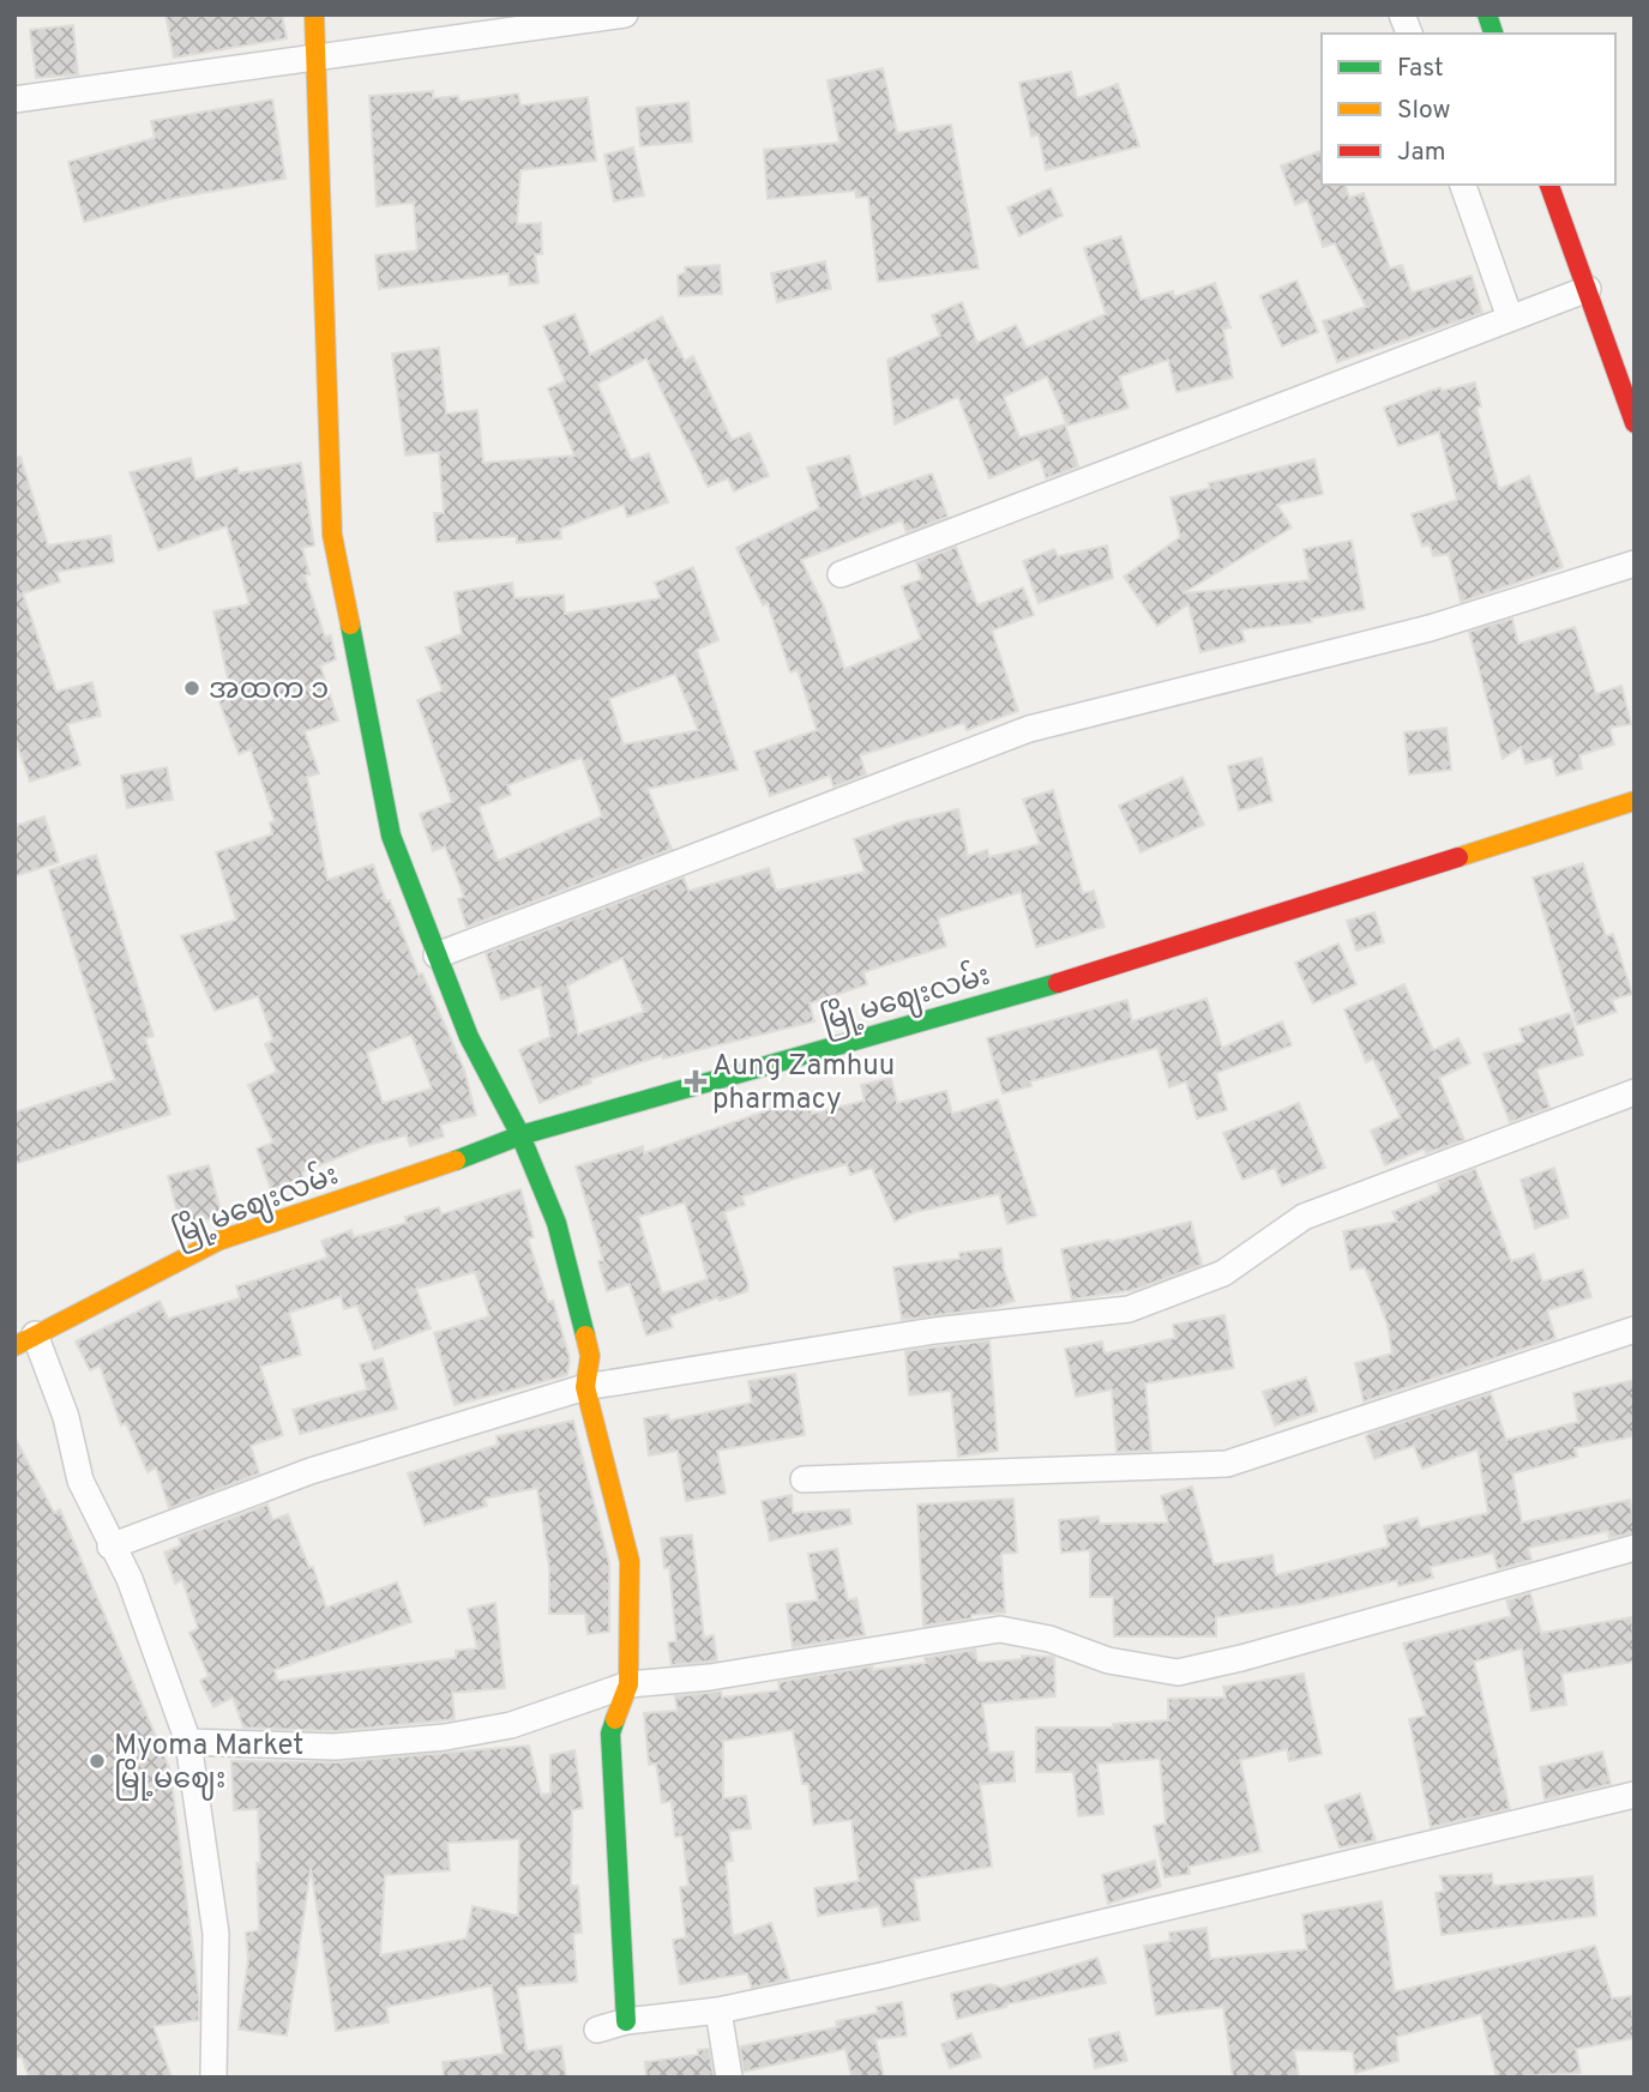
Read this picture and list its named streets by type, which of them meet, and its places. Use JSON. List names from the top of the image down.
{
  "streets": {
    "street": ["မြို့မဈေးလမ်း"]
  },
  "places": {
    "other": ["အထက ၁", "Myoma Market မြို့မဈေး"],
    "health": ["Aung Zamhuu pharmacy"]
  },
  "legend": ["Fast", "Slow", "Jam"]
}
